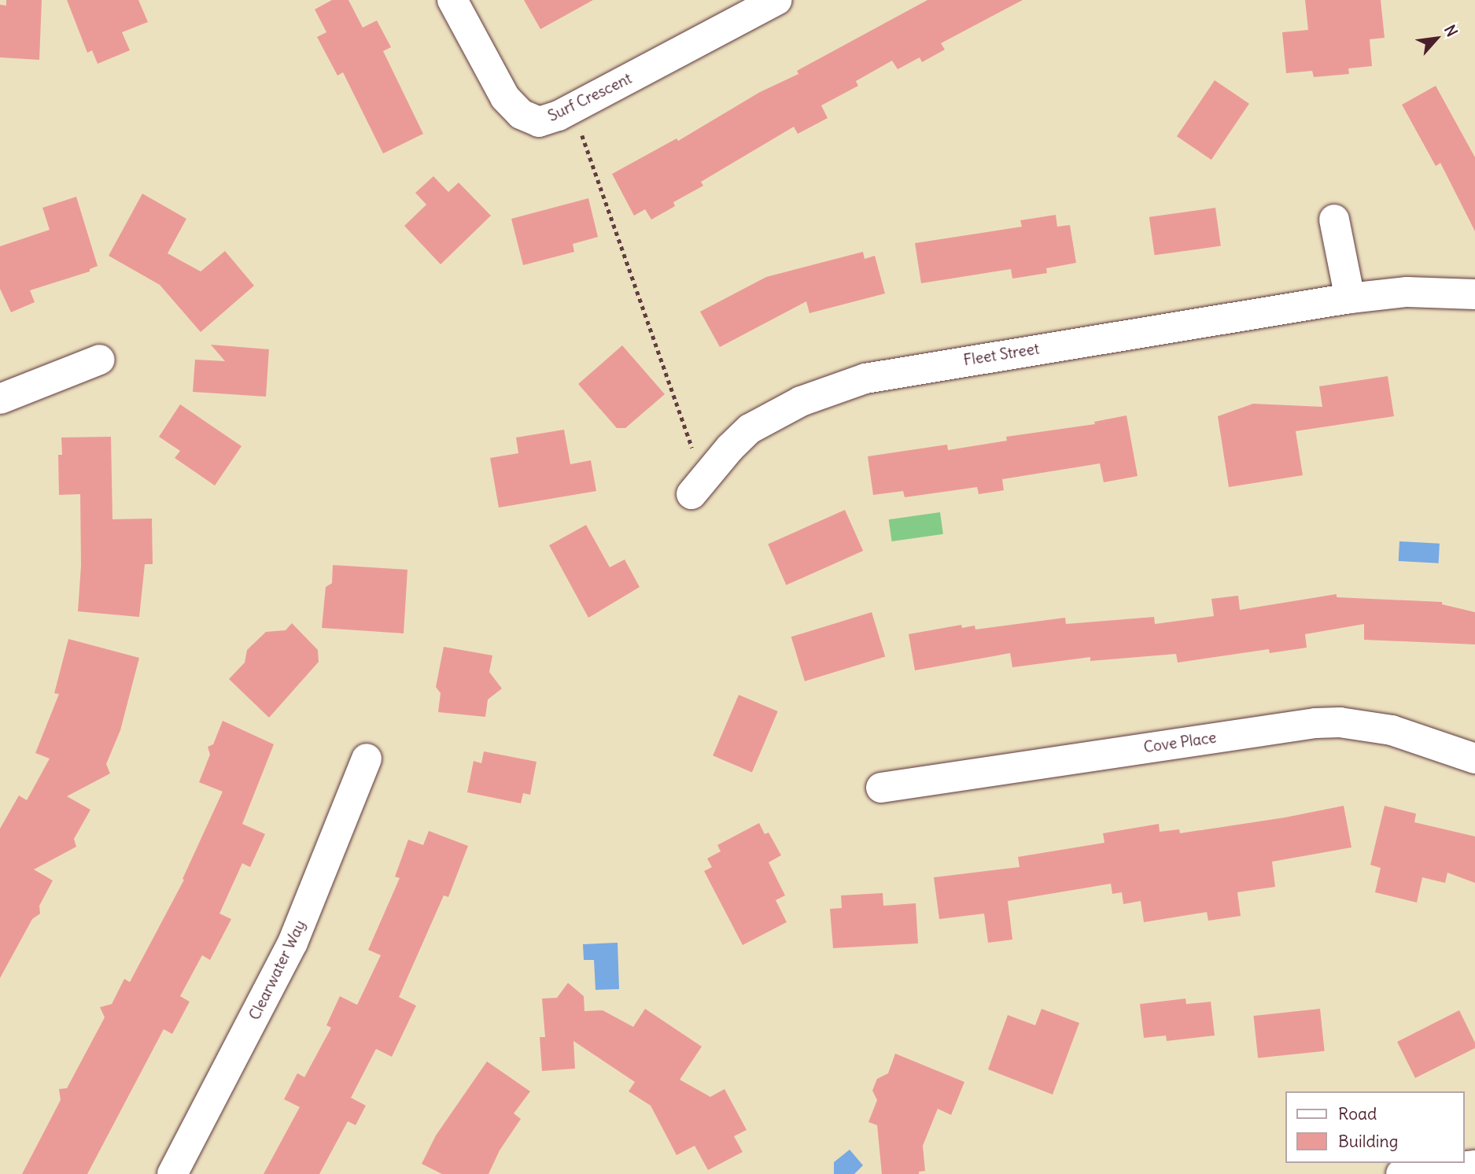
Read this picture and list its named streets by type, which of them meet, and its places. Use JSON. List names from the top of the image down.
{
  "streets": {
    "street": [
      "Surf Crescent",
      "Fleet Street",
      "Cove Place",
      "Clearwater Way"
    ]
  },
  "legend": ["Road", "Building"],
  "north": "top right"
}
